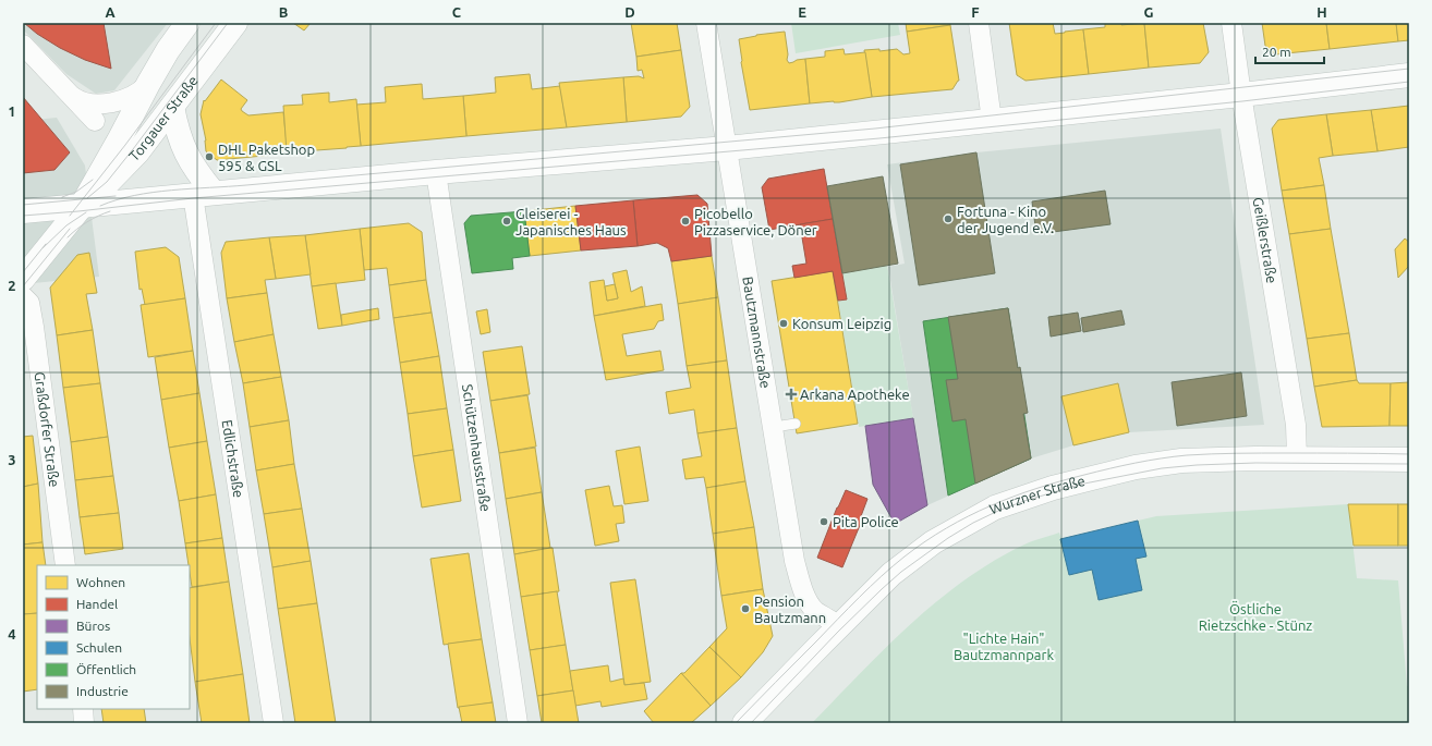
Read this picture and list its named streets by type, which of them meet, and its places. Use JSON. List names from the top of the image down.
{
  "streets": {
    "main road": ["Torgauer Straße", "Wurzner Straße"],
    "street": [
      "Geißlerstraße",
      "Bautzmannstraße",
      "Graßdorfer Straße",
      "Schützenhausstraße",
      "Edlichstraße"
    ]
  },
  "crossings": [
    ["Geißlerstraße", "Wurzner Straße"],
    ["Bautzmannstraße", "Wurzner Straße"]
  ],
  "parks": ["Östliche Rietzschke - Stünz", "\"Lichte Hain\" Bautzmannpark"],
  "places": {
    "other": [
      "DHL Paketshop 595 & GSL",
      "Fortuna - Kino der Jugend e.V.",
      "Gleiserei - Japanisches Haus",
      "Picobello Pizzaservice, Döner",
      "Konsum Leipzig",
      "Pita Police",
      "Pension Bautzmann"
    ],
    "health": ["Arkana Apotheke"]
  },
  "legend": [
    "Wohnen",
    "Handel",
    "Büros",
    "Schulen",
    "Öffentlich",
    "Industrie"
  ],
  "scale_bar": "20 m",
  "grid": {
    "columns": [
      "A",
      "B",
      "C",
      "D",
      "E",
      "F",
      "G",
      "H"
    ],
    "rows": [
      "1",
      "2",
      "3",
      "4"
    ]
  }
}
